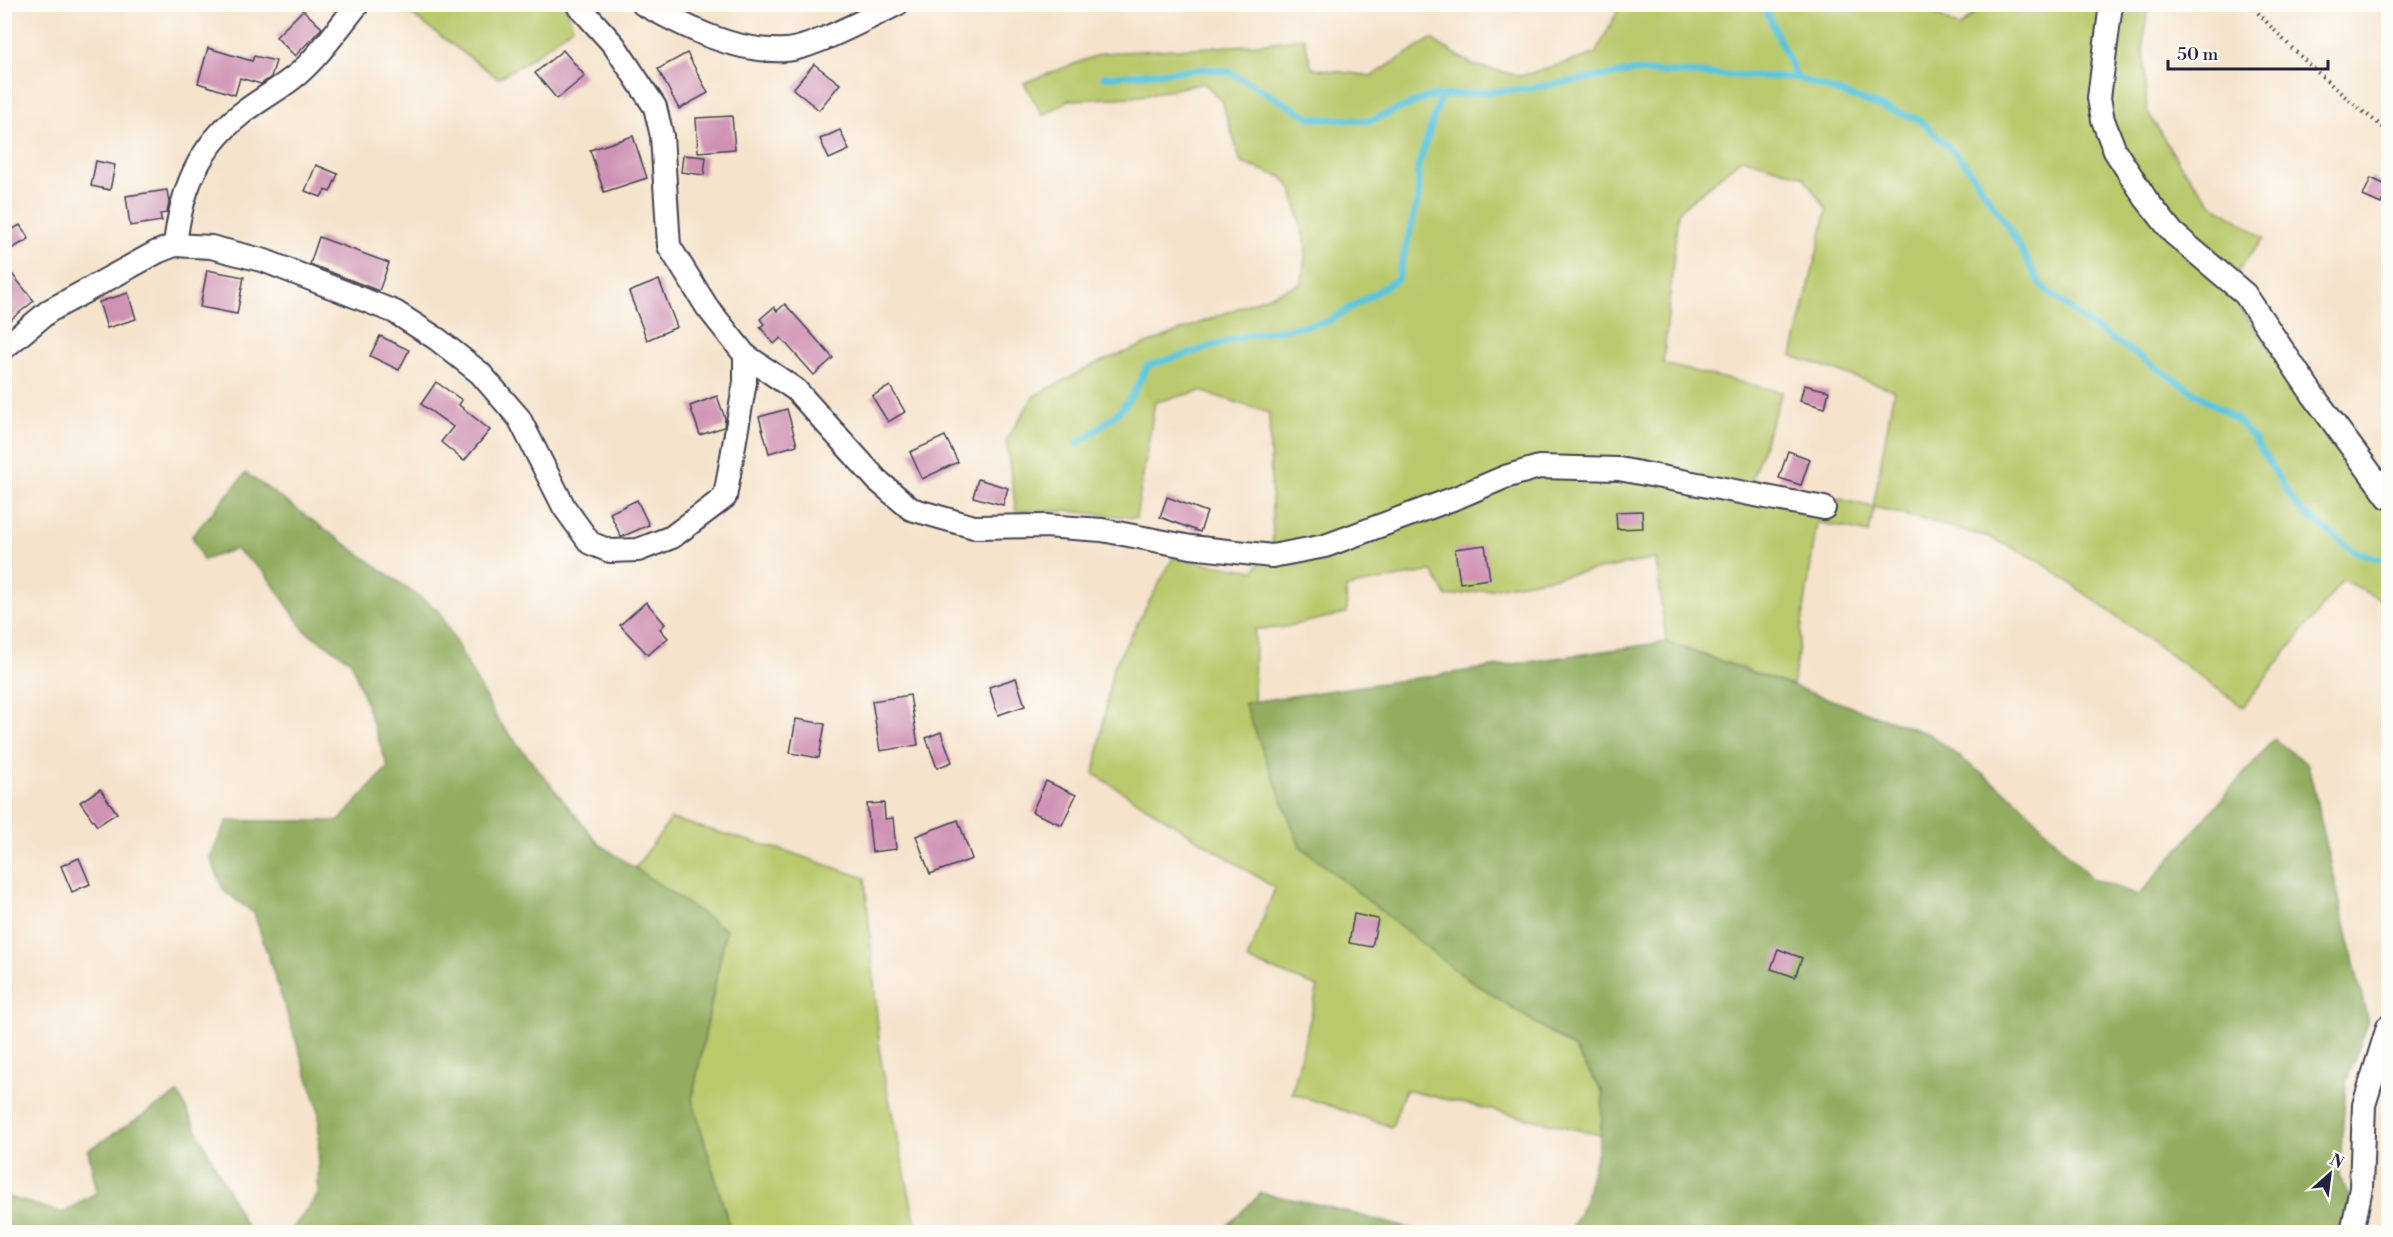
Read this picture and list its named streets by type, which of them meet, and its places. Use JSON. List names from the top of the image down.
{
  "scale_bar": "50 m",
  "north": "top right"
}
